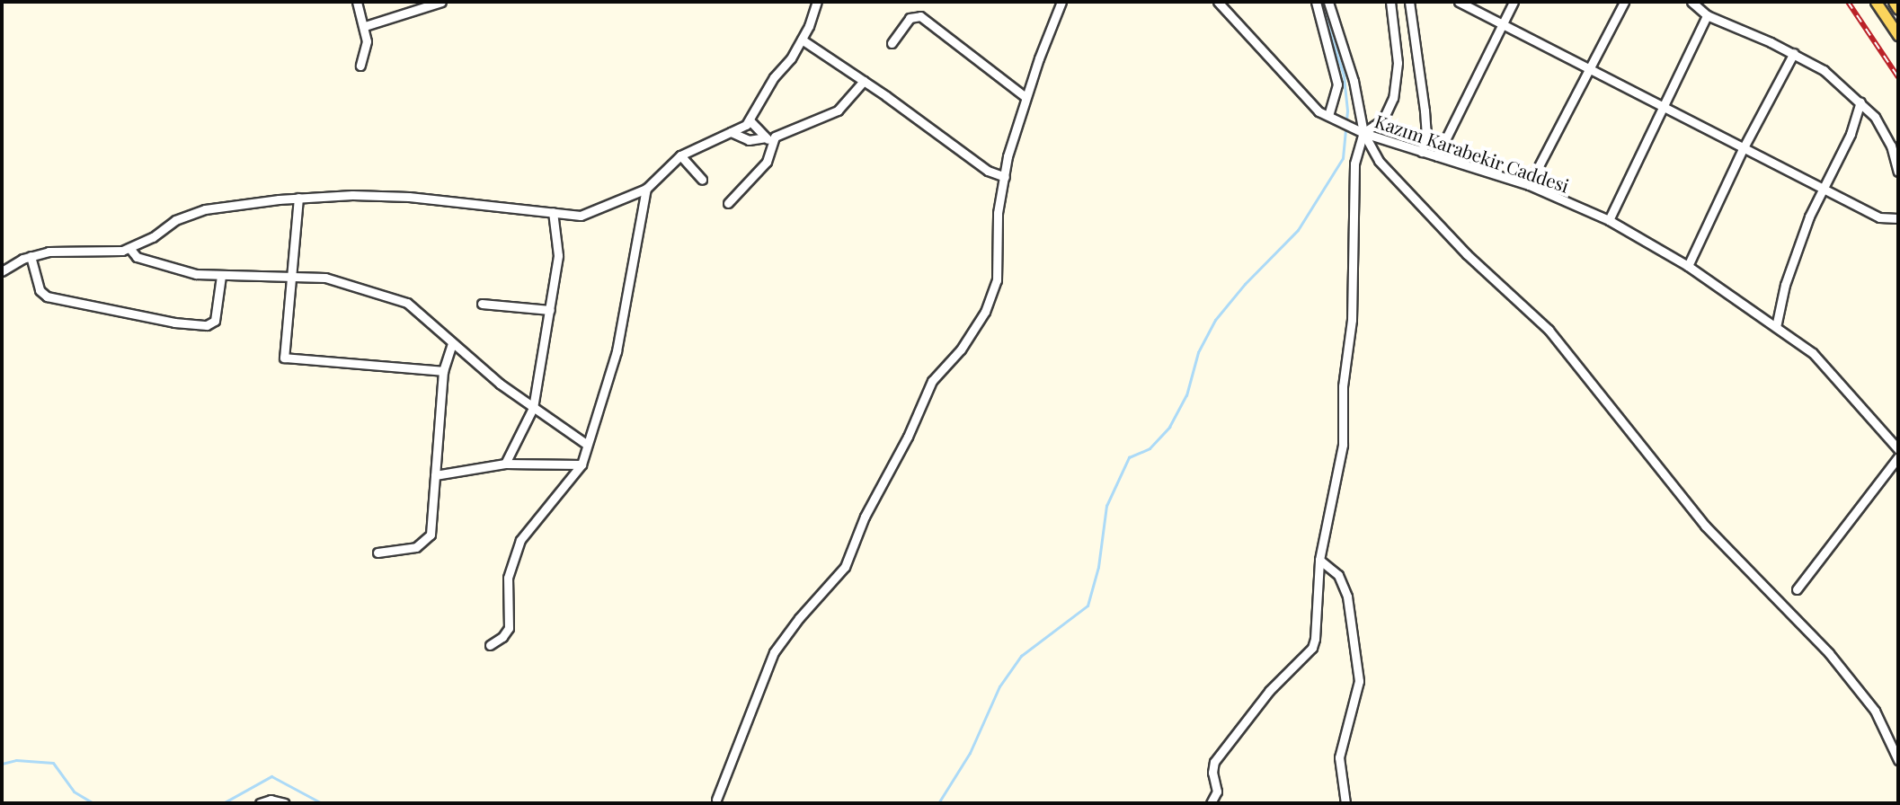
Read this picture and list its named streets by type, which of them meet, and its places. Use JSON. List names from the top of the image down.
{
  "streets": {
    "street": ["Kazım Karabekir Caddesi"]
  }
}
